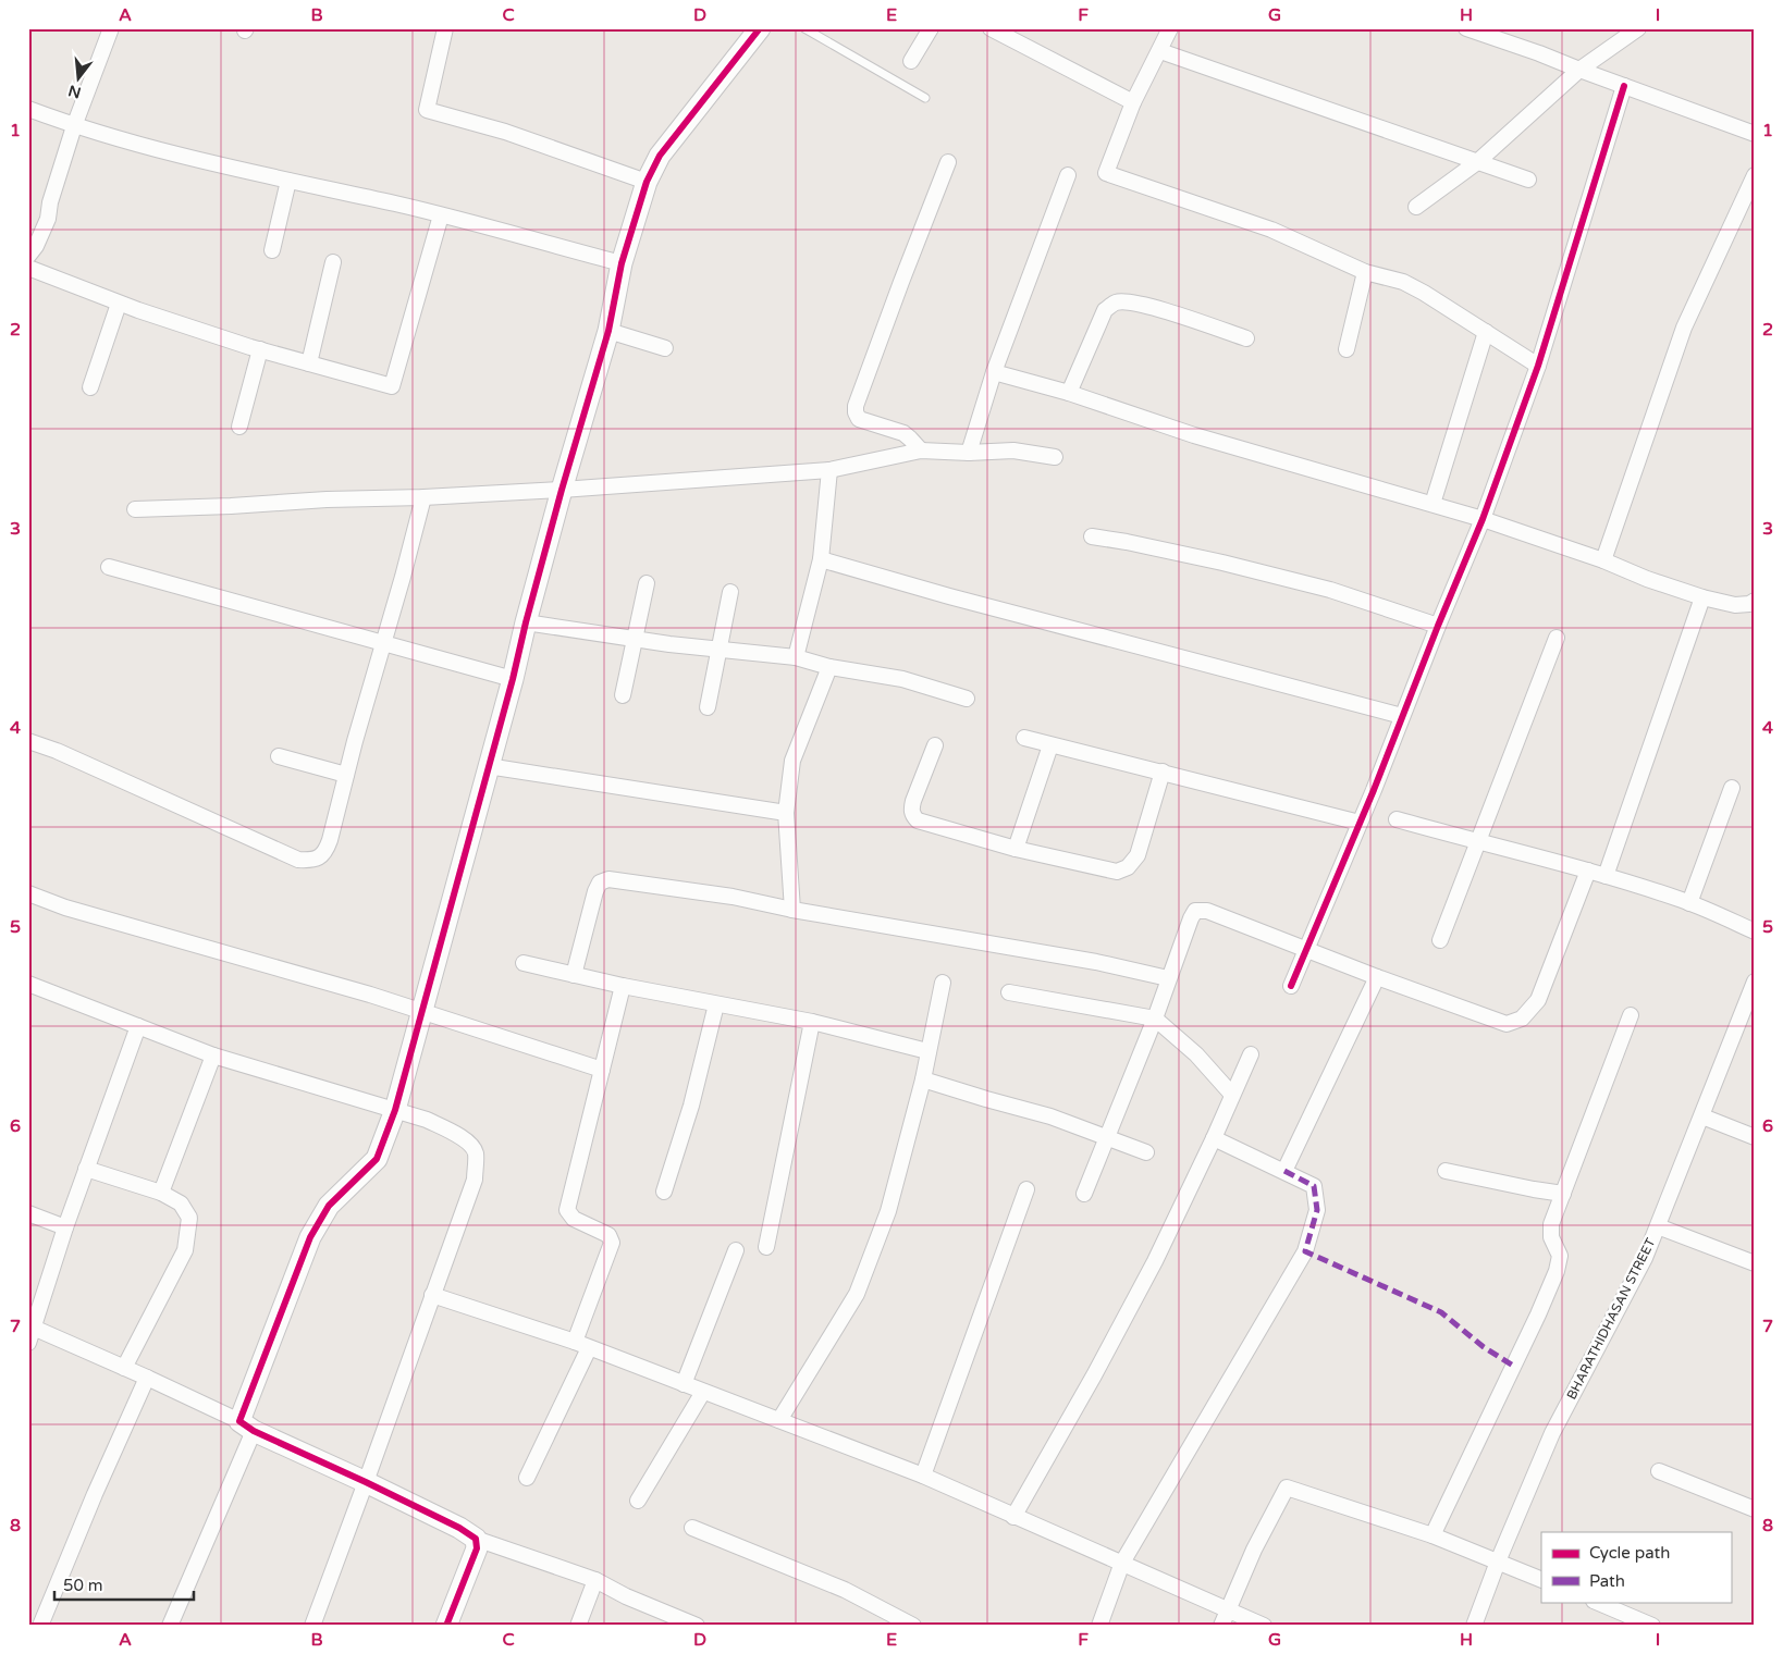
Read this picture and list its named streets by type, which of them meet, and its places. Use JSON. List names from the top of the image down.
{
  "streets": {
    "street": ["BHARATHIDHASAN STREET"]
  },
  "legend": ["Cycle path", "Path"],
  "scale_bar": "50 m",
  "north": "bottom",
  "grid": {
    "columns": [
      "A",
      "B",
      "C",
      "D",
      "E",
      "F",
      "G",
      "H",
      "I"
    ],
    "rows": [
      "1",
      "2",
      "3",
      "4",
      "5",
      "6",
      "7",
      "8"
    ]
  }
}
